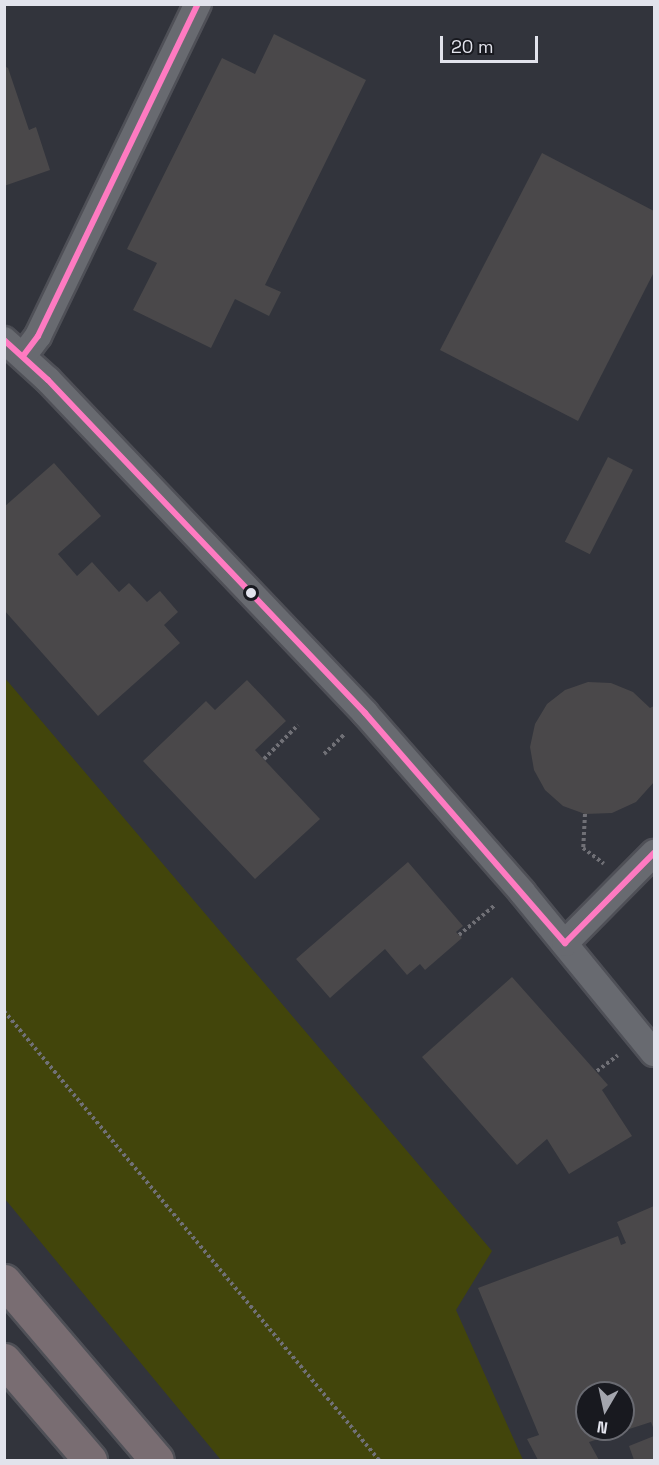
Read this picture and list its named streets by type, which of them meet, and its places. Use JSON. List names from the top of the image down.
{
  "scale_bar": "20 m",
  "north": "bottom"
}
